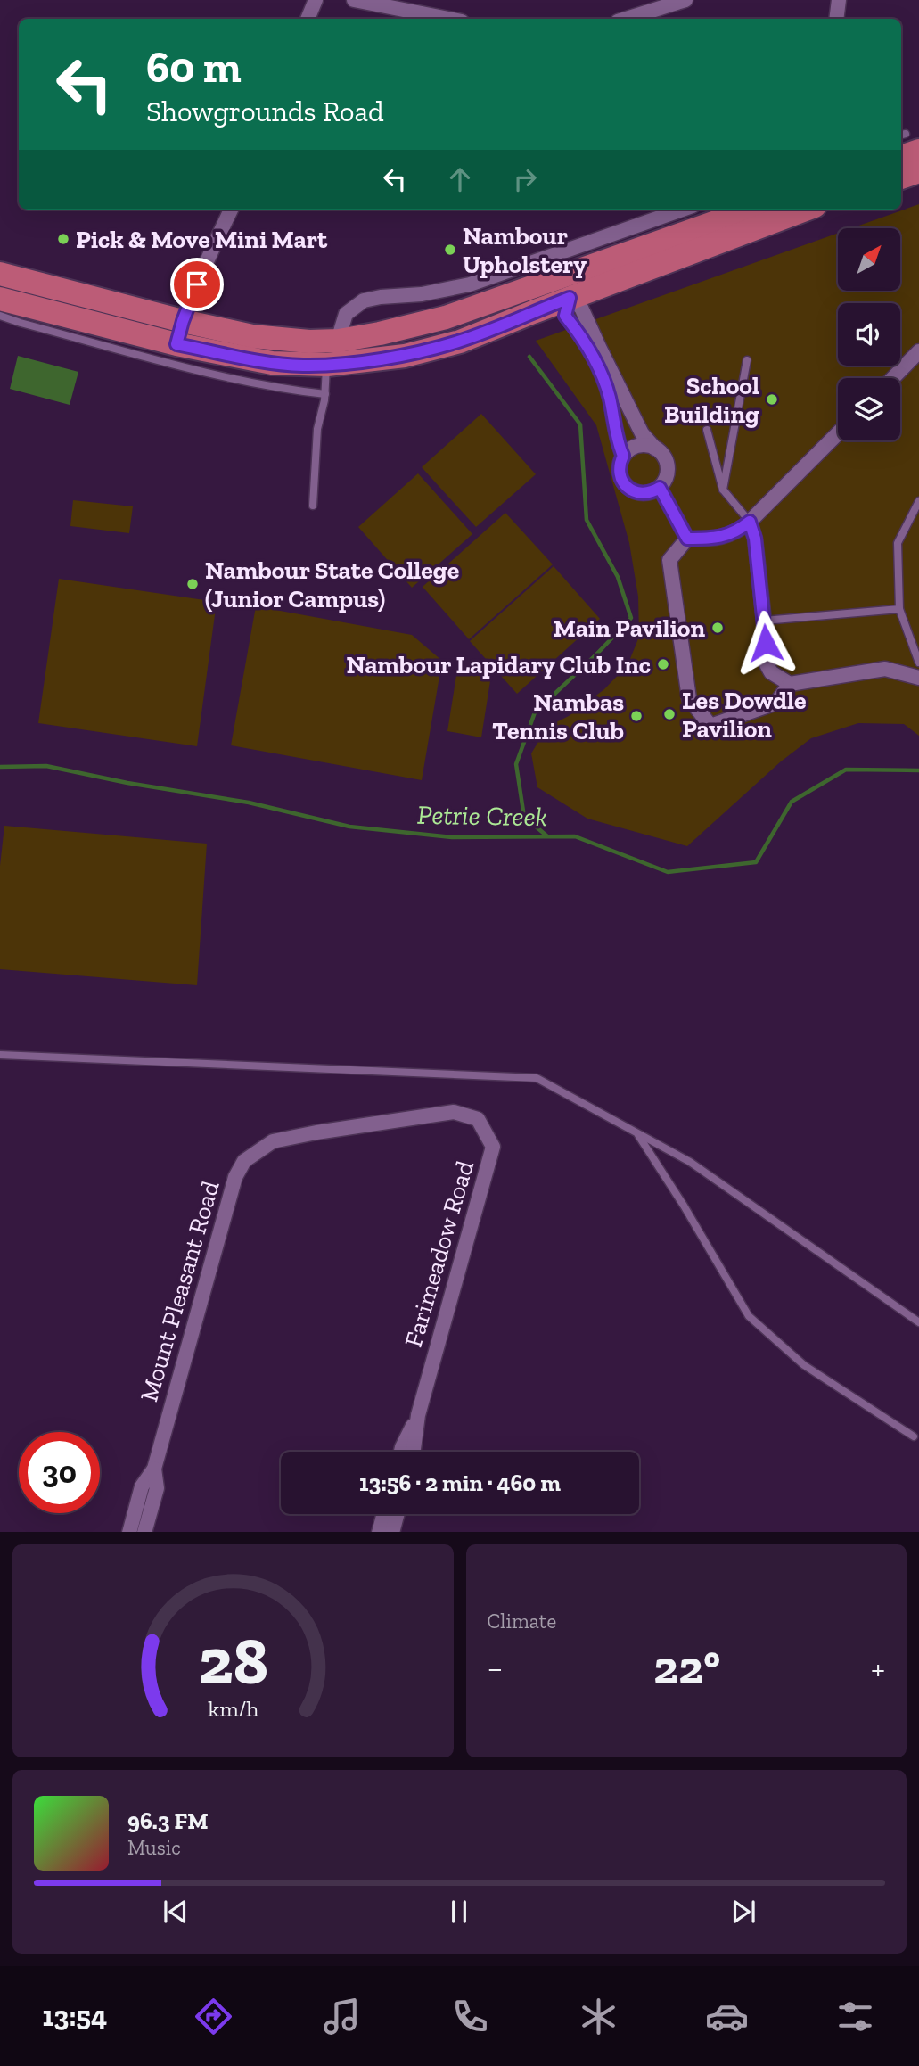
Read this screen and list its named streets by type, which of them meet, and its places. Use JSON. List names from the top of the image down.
{
  "streets": {
    "street": ["Farimeadow Road", "Mount Pleasant Road"]
  },
  "crossings": [
    ["Farimeadow Road", "Mount Pleasant Road"]
  ],
  "water": ["Petrie Creek"],
  "places": [
    "Pick & Move Mini Mart",
    "Nambour Upholstery",
    "School Building",
    "Nambour State College (Junior Campus)",
    "Main Pavilion",
    "Nambour Lapidary Club Inc",
    "Les Dowdle Pavilion",
    "Nambas Tennis Club"
  ],
  "north": "top right",
  "page": {
    "turn": ["60 m", "Showgrounds Road"],
    "limit": "30",
    "trip": "13:56 · 2 min · 460 m",
    "tile": "Climate",
    "heat": ["−", "22°", "+"],
    "song": ["96.3 FM", "Music"],
    "tabs": "13:54",
    "gauge": ["28", "km/h"]
  }
}
